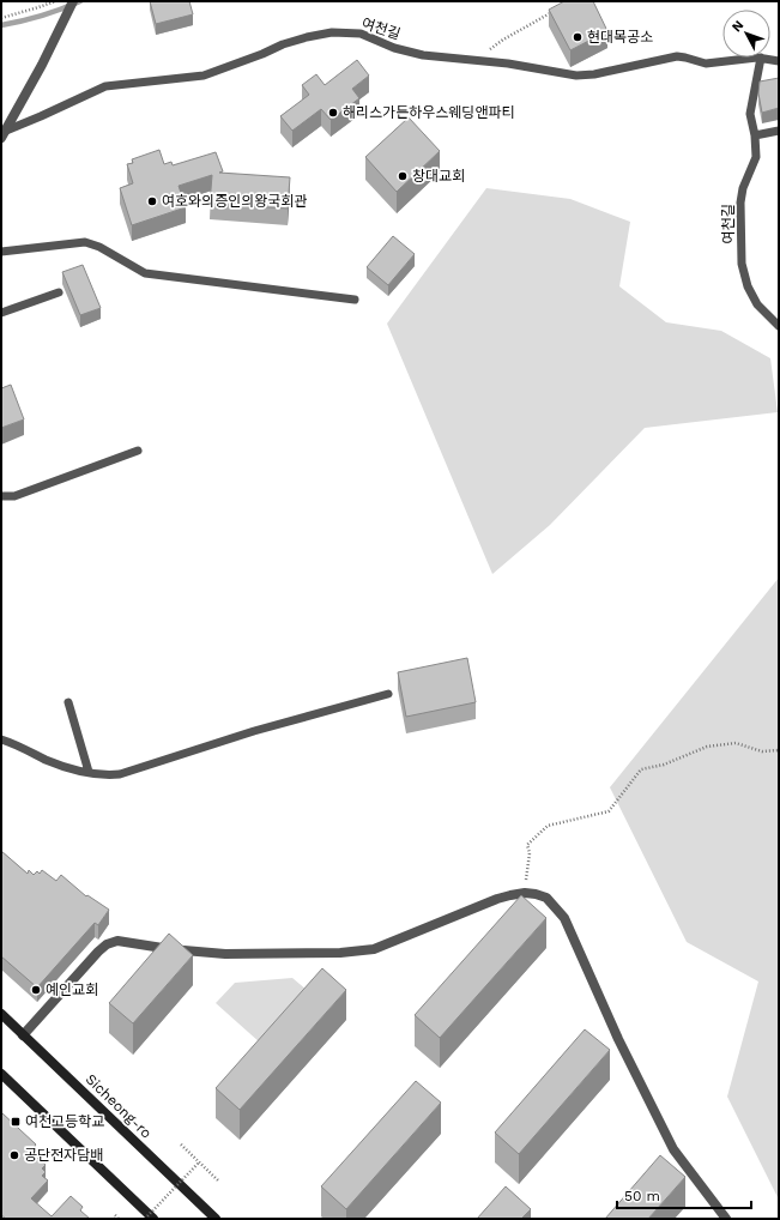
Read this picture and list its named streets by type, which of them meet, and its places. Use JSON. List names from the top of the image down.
{
  "streets": {
    "street": ["Sicheong-ro"],
    "lane": ["여천길"]
  },
  "places": {
    "other": [
      "현대목공소",
      "해리스가든하우스웨딩앤파티",
      "창대교회",
      "여호와의증인의왕국회관",
      "예인교회",
      "공단전자담배"
    ],
    "transit": ["여천고등학교"]
  },
  "scale_bar": "50 m",
  "north": "top left"
}
